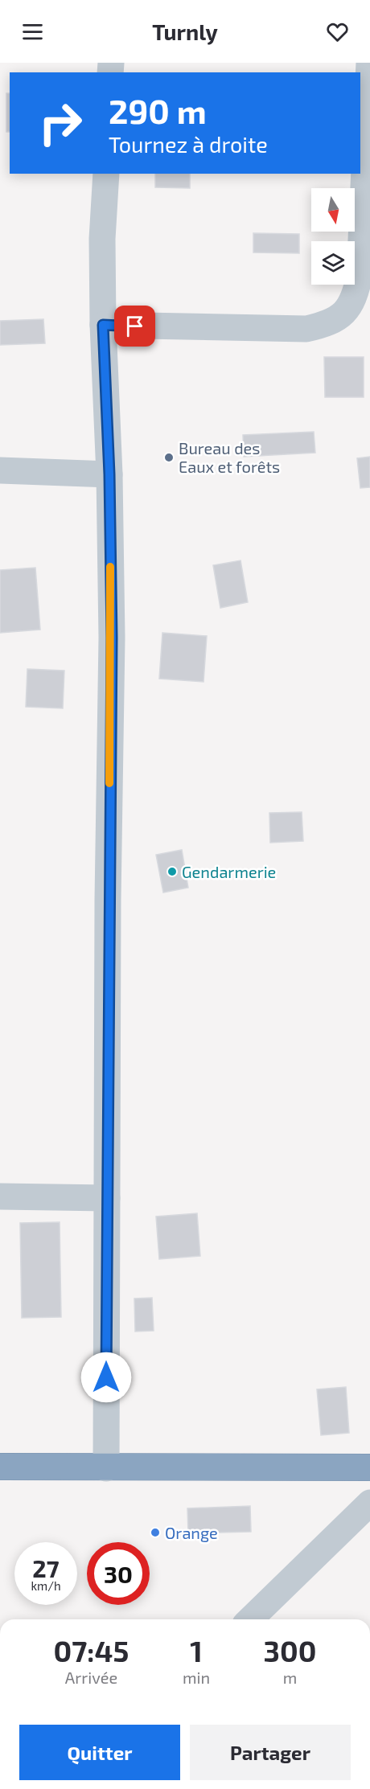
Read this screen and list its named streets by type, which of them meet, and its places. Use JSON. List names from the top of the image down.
{
  "places": ["Bureau des Eaux et forêts", "Gendarmerie", "Orange"],
  "north": "bottom",
  "page": {
    "header": "Turnly",
    "turn": ["290 m", "Tournez à droite"],
    "speed": "27 km/h",
    "limit": "30",
    "eta": [
      "07:45",
      "Arrivée",
      "1",
      "min",
      "300",
      "m"
    ],
    "buttons": ["Quitter", "Partager"]
  }
}
